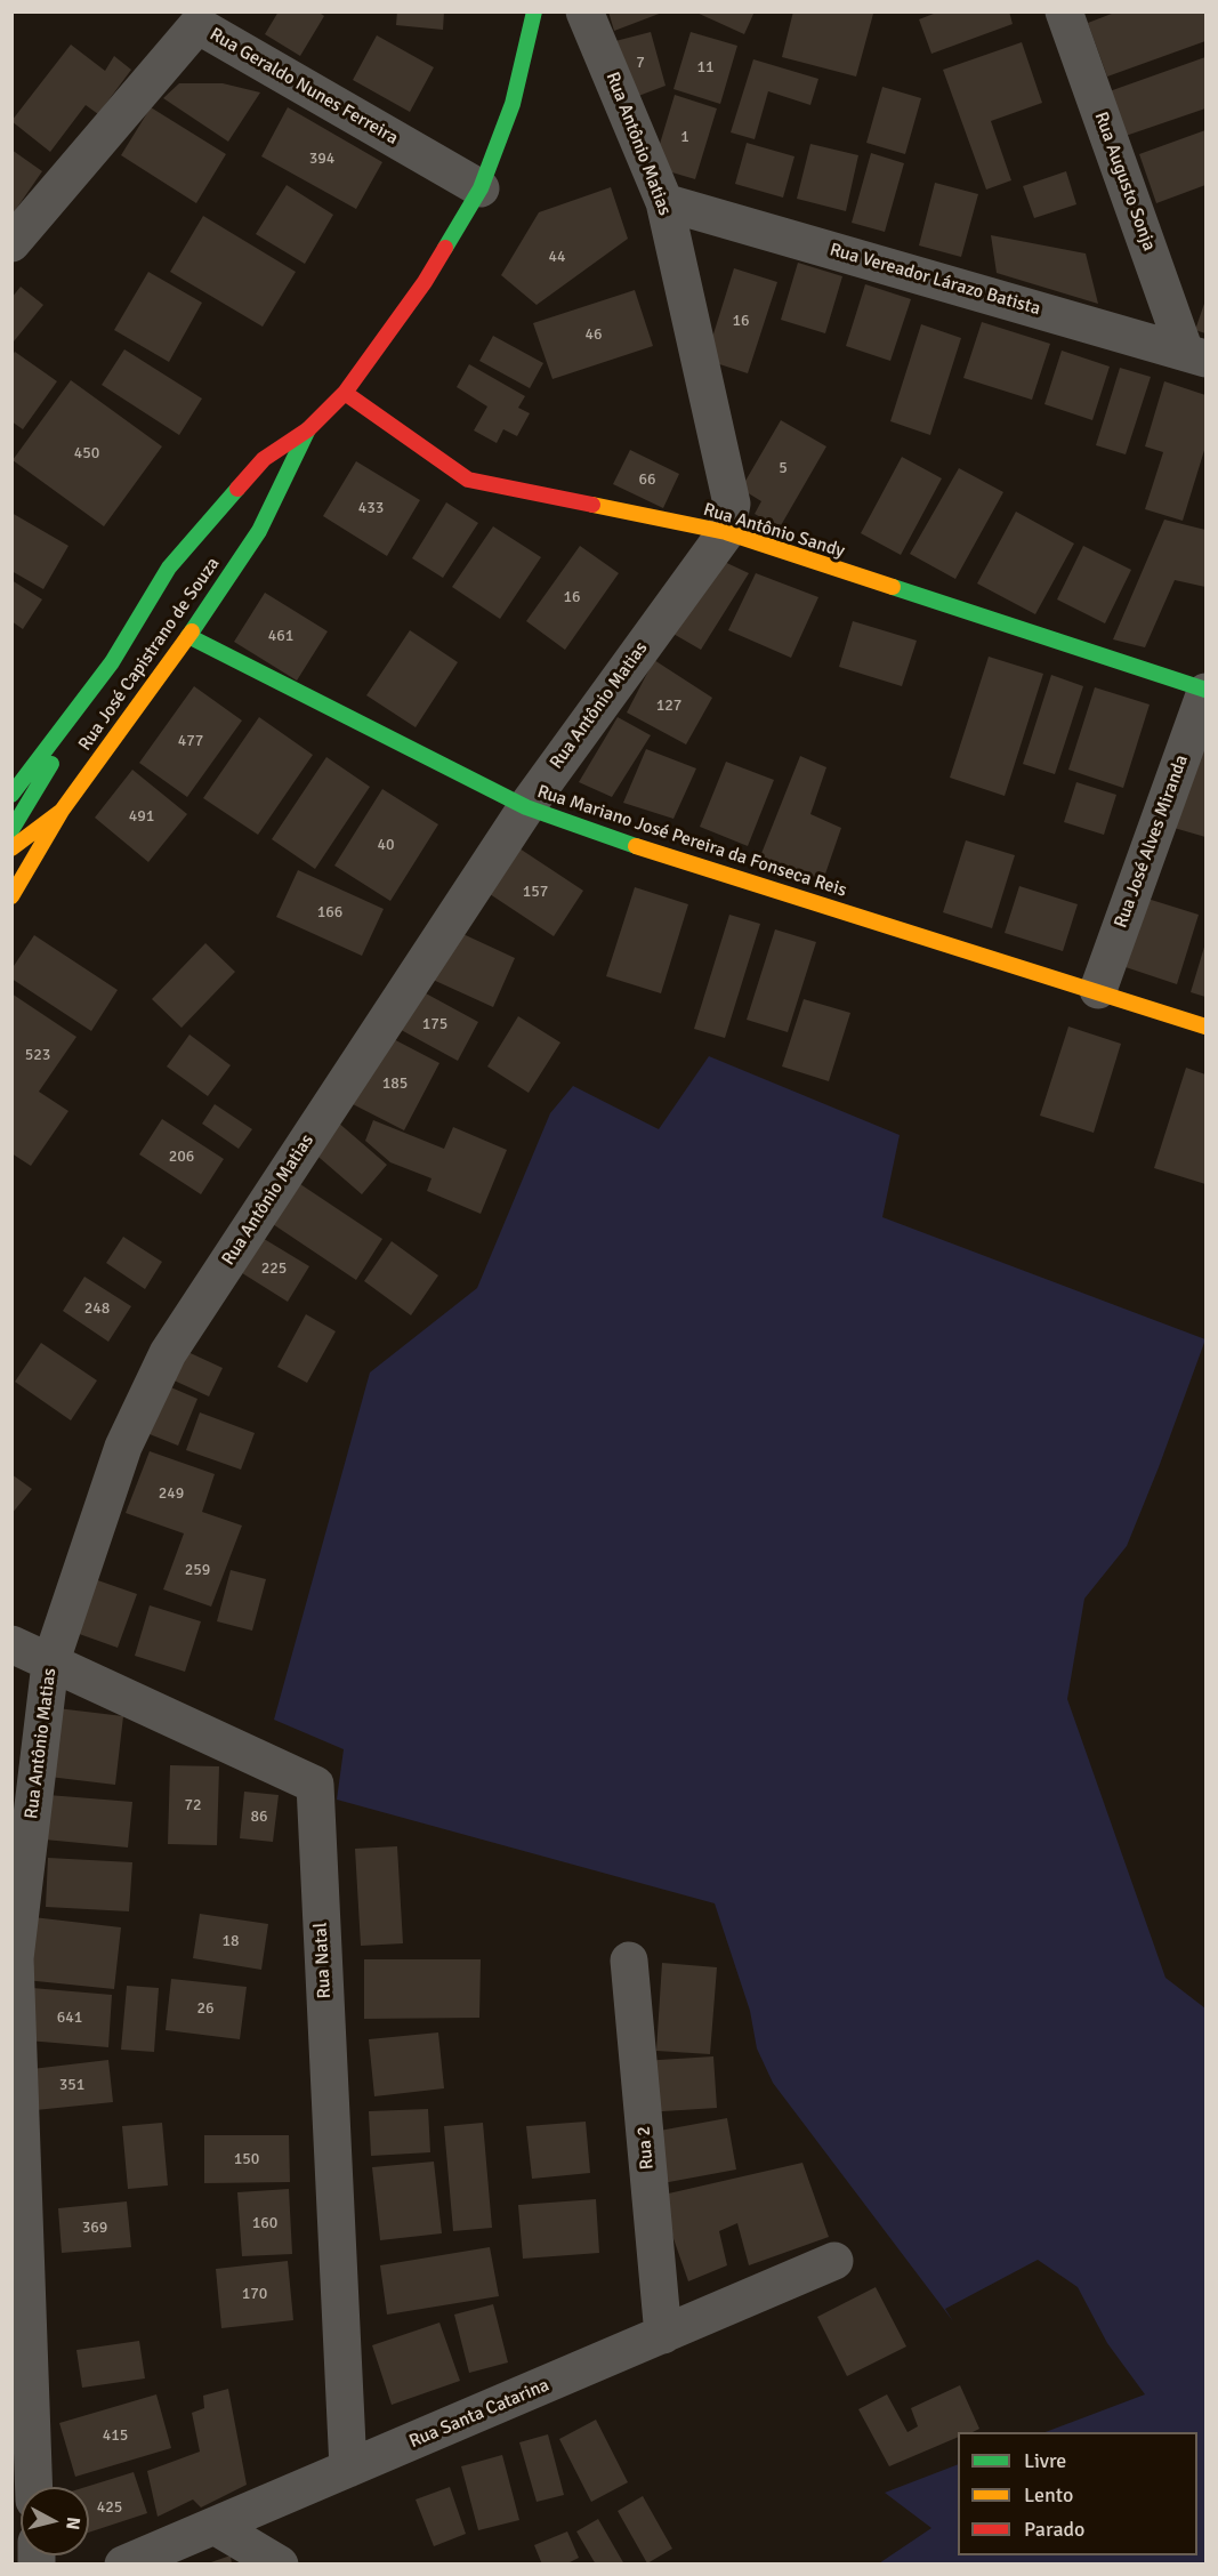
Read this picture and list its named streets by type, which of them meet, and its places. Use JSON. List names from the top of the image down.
{
  "streets": {
    "street": [
      "Rua Geraldo Nunes Ferreira",
      "Rua Antônio Matias",
      "Rua Augusto Sonja",
      "Rua Vereador Lárazo Batista",
      "Rua Antônio Sandy",
      "Rua José Capistrano de Souza",
      "Rua Mariano José Pereira da Fonseca Reis",
      "Rua José Alves Miranda",
      "Rua Natal",
      "Rua 2",
      "Rua Santa Catarina"
    ]
  },
  "crossings": [
    ["Rua Geraldo Nunes Ferreira", "Rua José Capistrano de Souza"],
    ["Rua Antônio Matias", "Rua Vereador Lárazo Batista"],
    ["Rua Antônio Matias", "Rua Antônio Sandy"],
    ["Rua Antônio Matias", "Rua Mariano José Pereira da Fonseca Reis"],
    ["Rua Antônio Matias", "Rua Natal"],
    ["Rua Augusto Sonja", "Rua Vereador Lárazo Batista"],
    ["Rua Antônio Sandy", "Rua José Capistrano de Souza"],
    ["Rua Antônio Sandy", "Rua José Alves Miranda"],
    ["Rua José Capistrano de Souza", "Rua Mariano José Pereira da Fonseca Reis"],
    ["Rua Mariano José Pereira da Fonseca Reis", "Rua José Alves Miranda"],
    ["Rua Natal", "Rua Santa Catarina"],
    ["Rua 2", "Rua Santa Catarina"]
  ],
  "house_numbers": [
    "7",
    "11",
    "1",
    "394",
    "44",
    "16",
    "46",
    "450",
    "5",
    "66",
    "433",
    "16",
    "461",
    "127",
    "477",
    "491",
    "40",
    "157",
    "166",
    "175",
    "523",
    "185",
    "206",
    "225",
    "248",
    "249",
    "259",
    "72",
    "86",
    "18",
    "26",
    "641",
    "351",
    "150",
    "160",
    "369",
    "170",
    "415",
    "425"
  ],
  "legend": ["Livre", "Lento", "Parado"],
  "north": "right"
}
